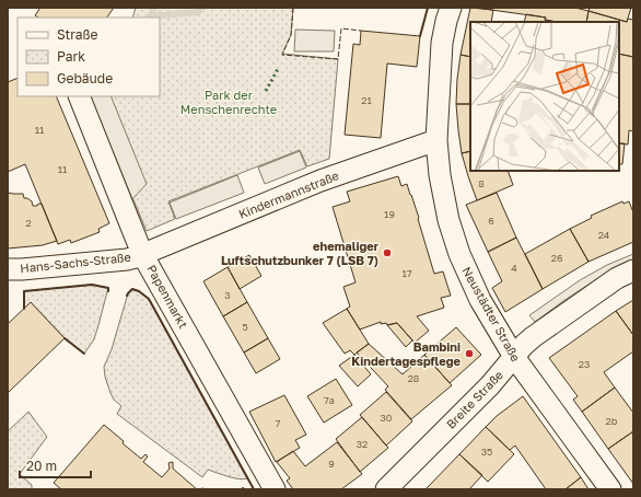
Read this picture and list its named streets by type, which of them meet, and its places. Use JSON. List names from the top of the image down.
{
  "streets": {
    "street": [
      "Kindermannstraße",
      "Hans-Sachs-Straße",
      "Papenmarkt",
      "Neustädter Straße",
      "Breite Straße"
    ]
  },
  "crossings": [
    ["Kindermannstraße", "Hans-Sachs-Straße"],
    ["Kindermannstraße", "Papenmarkt"],
    ["Kindermannstraße", "Neustädter Straße"],
    ["Hans-Sachs-Straße", "Papenmarkt"],
    ["Neustädter Straße", "Breite Straße"]
  ],
  "parks": ["Park der Menschenrechte"],
  "places": ["ehemaliger Luftschutzbunker 7 (LSB 7)", "Bambini Kindertagespflege"],
  "house_numbers": [
    "21",
    "11",
    "11",
    "8",
    "19",
    "6",
    "2",
    "24",
    "26",
    "4",
    "17",
    "3",
    "5",
    "23",
    "28",
    "7a",
    "30",
    "2b",
    "7",
    "32",
    "35",
    "9"
  ],
  "legend": ["Straße", "Park", "Gebäude"],
  "scale_bar": "20 m"
}
